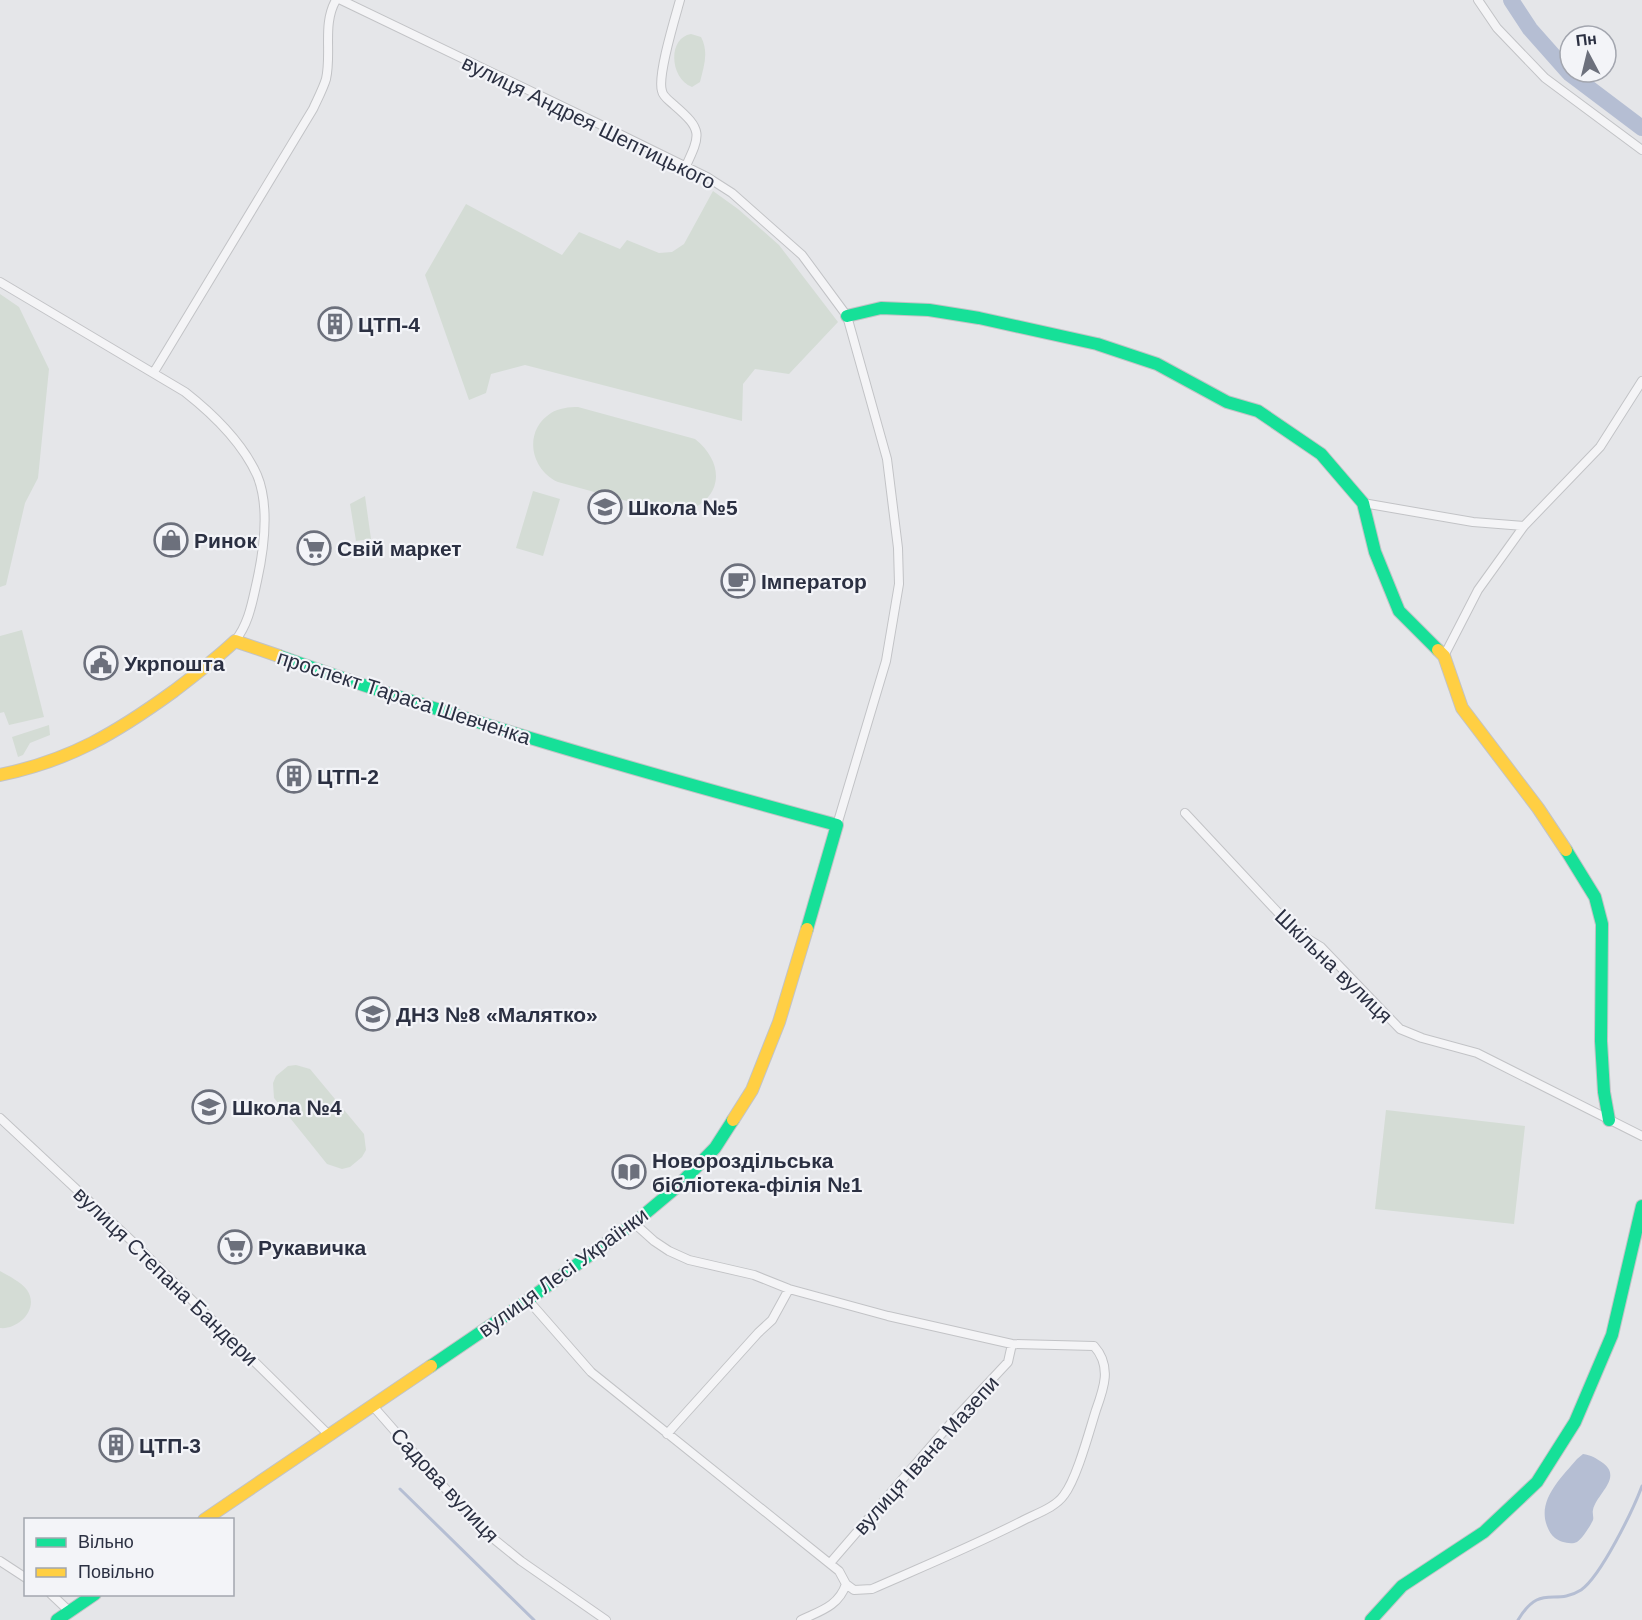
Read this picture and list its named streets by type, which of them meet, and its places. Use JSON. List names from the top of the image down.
{
  "streets": {
    "street": [
      "вулиця Андрея Шептицького",
      "проспект Тараса Шевченка",
      "Шкільна вулиця",
      "вулиця Лесі Українки",
      "вулиця Степана Бандери",
      "вулиця Івана Мазепи",
      "Садова вулиця"
    ]
  },
  "crossings": [
    ["вулиця Андрея Шептицького", "проспект Тараса Шевченка"],
    ["вулиця Андрея Шептицького", "вулиця Лесі Українки"],
    ["проспект Тараса Шевченка", "вулиця Лесі Українки"],
    ["вулиця Лесі Українки", "вулиця Степана Бандери"],
    ["вулиця Лесі Українки", "Садова вулиця"]
  ],
  "places": {
    "building": ["ЦТП-4", "ЦТП-2", "ЦТП-3"],
    "school or university": ["Школа №5", "ДНЗ №8 «Малятко»", "Школа №4"],
    "shop": ["Ринок"],
    "supermarket": ["Свiй маркет", "Рукавичка"],
    "cafe": ["Імператор"],
    "public building": ["Укрпошта"],
    "library": ["Новороздільська бібліотека-філія №1"]
  },
  "legend": ["Вільно", "Повільно"],
  "north": "top"
}
